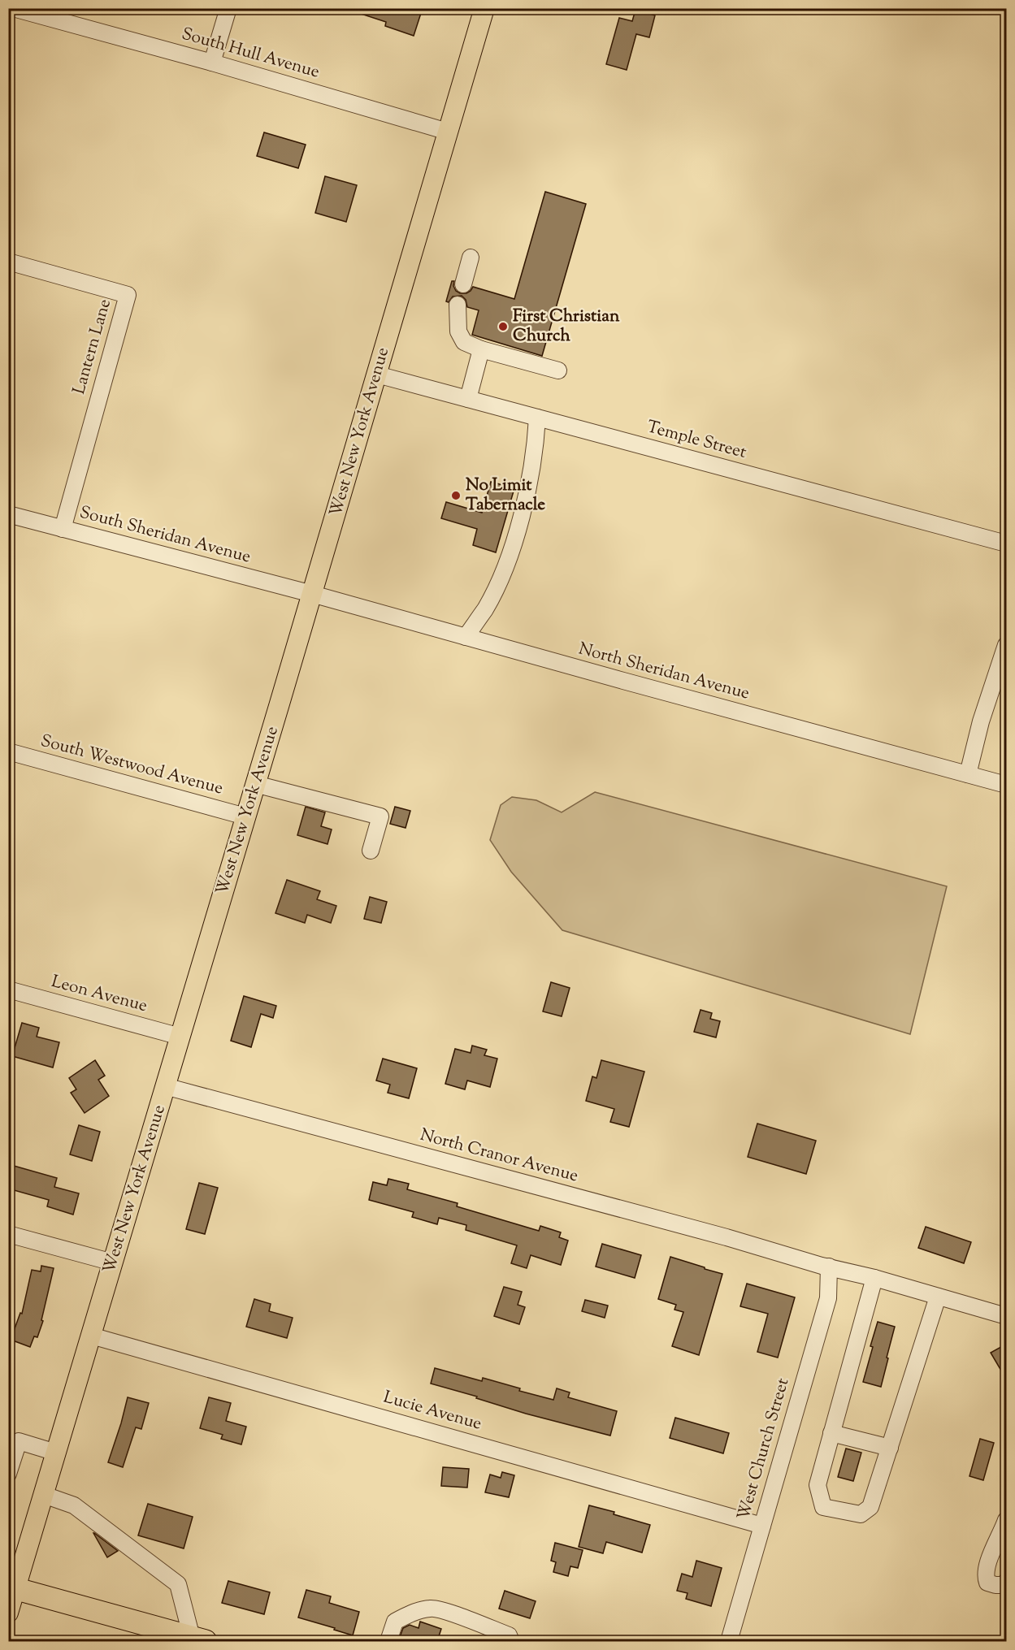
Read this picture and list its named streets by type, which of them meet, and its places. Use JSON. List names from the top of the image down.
{
  "streets": {
    "main road": ["West New York Avenue"],
    "street": [
      "South Hull Avenue",
      "Lantern Lane",
      "Temple Street",
      "South Sheridan Avenue",
      "North Sheridan Avenue",
      "South Westwood Avenue",
      "Leon Avenue",
      "North Cranor Avenue",
      "Lucie Avenue",
      "West Church Street"
    ]
  },
  "crossings": [
    ["South Hull Avenue", "West New York Avenue"],
    ["Lantern Lane", "South Sheridan Avenue"],
    ["West New York Avenue", "Temple Street"],
    ["West New York Avenue", "South Sheridan Avenue"],
    ["West New York Avenue", "North Sheridan Avenue"],
    ["West New York Avenue", "South Westwood Avenue"],
    ["West New York Avenue", "Leon Avenue"],
    ["West New York Avenue", "North Cranor Avenue"],
    ["West New York Avenue", "Lucie Avenue"],
    ["South Sheridan Avenue", "North Sheridan Avenue"],
    ["North Cranor Avenue", "West Church Street"],
    ["Lucie Avenue", "West Church Street"]
  ],
  "places": ["First Christian Church", "No Limit Tabernacle"]
}
